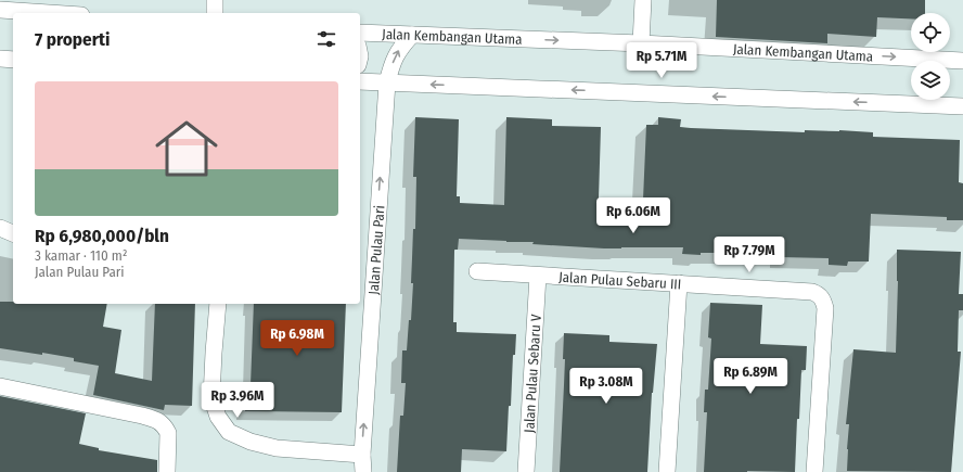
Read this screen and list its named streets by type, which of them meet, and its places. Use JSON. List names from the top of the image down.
{
  "streets": {
    "street": [
      "Jalan Kembangan Utama",
      "Jalan Pulau Pari",
      "Jalan Pulau Sebaru III",
      "Jalan Pulau Sebaru V"
    ]
  },
  "crossings": [
    ["Jalan Kembangan Utama", "Jalan Pulau Pari"],
    ["Jalan Pulau Sebaru III", "Jalan Pulau Sebaru V"]
  ],
  "one_way": ["Jalan Pulau Pari"],
  "page": {
    "heading": "7 properti",
    "price": [
      "Rp 5.71M",
      "Rp 6.06M",
      "Rp 7.79M",
      "Rp 6.98M",
      "Rp 6.89M",
      "Rp 3.08M",
      "Rp 3.96M"
    ],
    "list": [
      {
        "name": "Rp 6,980,000/bln",
        "note": "3 kamar · 110 m² · Jalan Pulau Pari"
      }
    ]
  }
}
